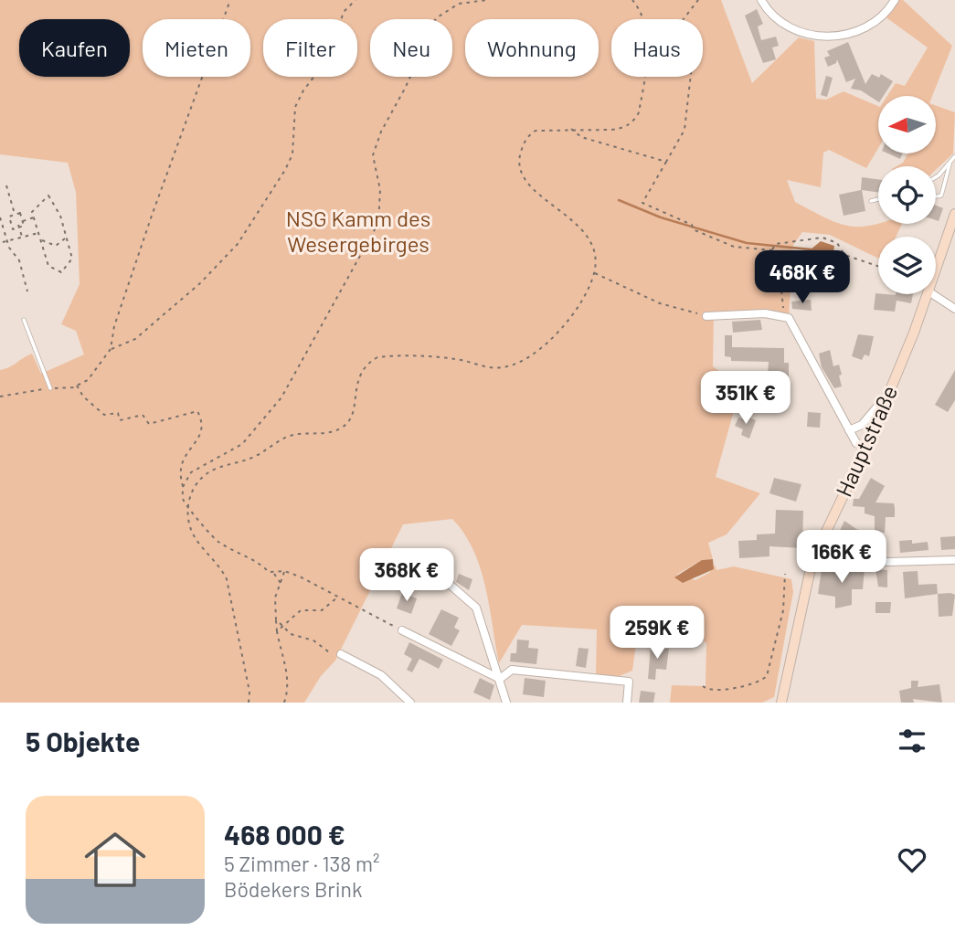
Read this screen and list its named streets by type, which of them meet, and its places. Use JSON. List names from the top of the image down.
{
  "streets": {
    "main road": ["Hauptstraße"]
  },
  "parks": ["NSG Kamm des Wesergebirges"],
  "north": "left",
  "page": {
    "chip": [
      "Kaufen",
      "Mieten",
      "Filter",
      "Neu",
      "Wohnung",
      "Haus"
    ],
    "price": [
      "468K €",
      "351K €",
      "166K €",
      "368K €",
      "259K €"
    ],
    "heading": "5 Objekte",
    "list": [
      {
        "name": "468 000 €",
        "note": "5 Zimmer · 138 m² · Bödekers Brink"
      }
    ]
  }
}
